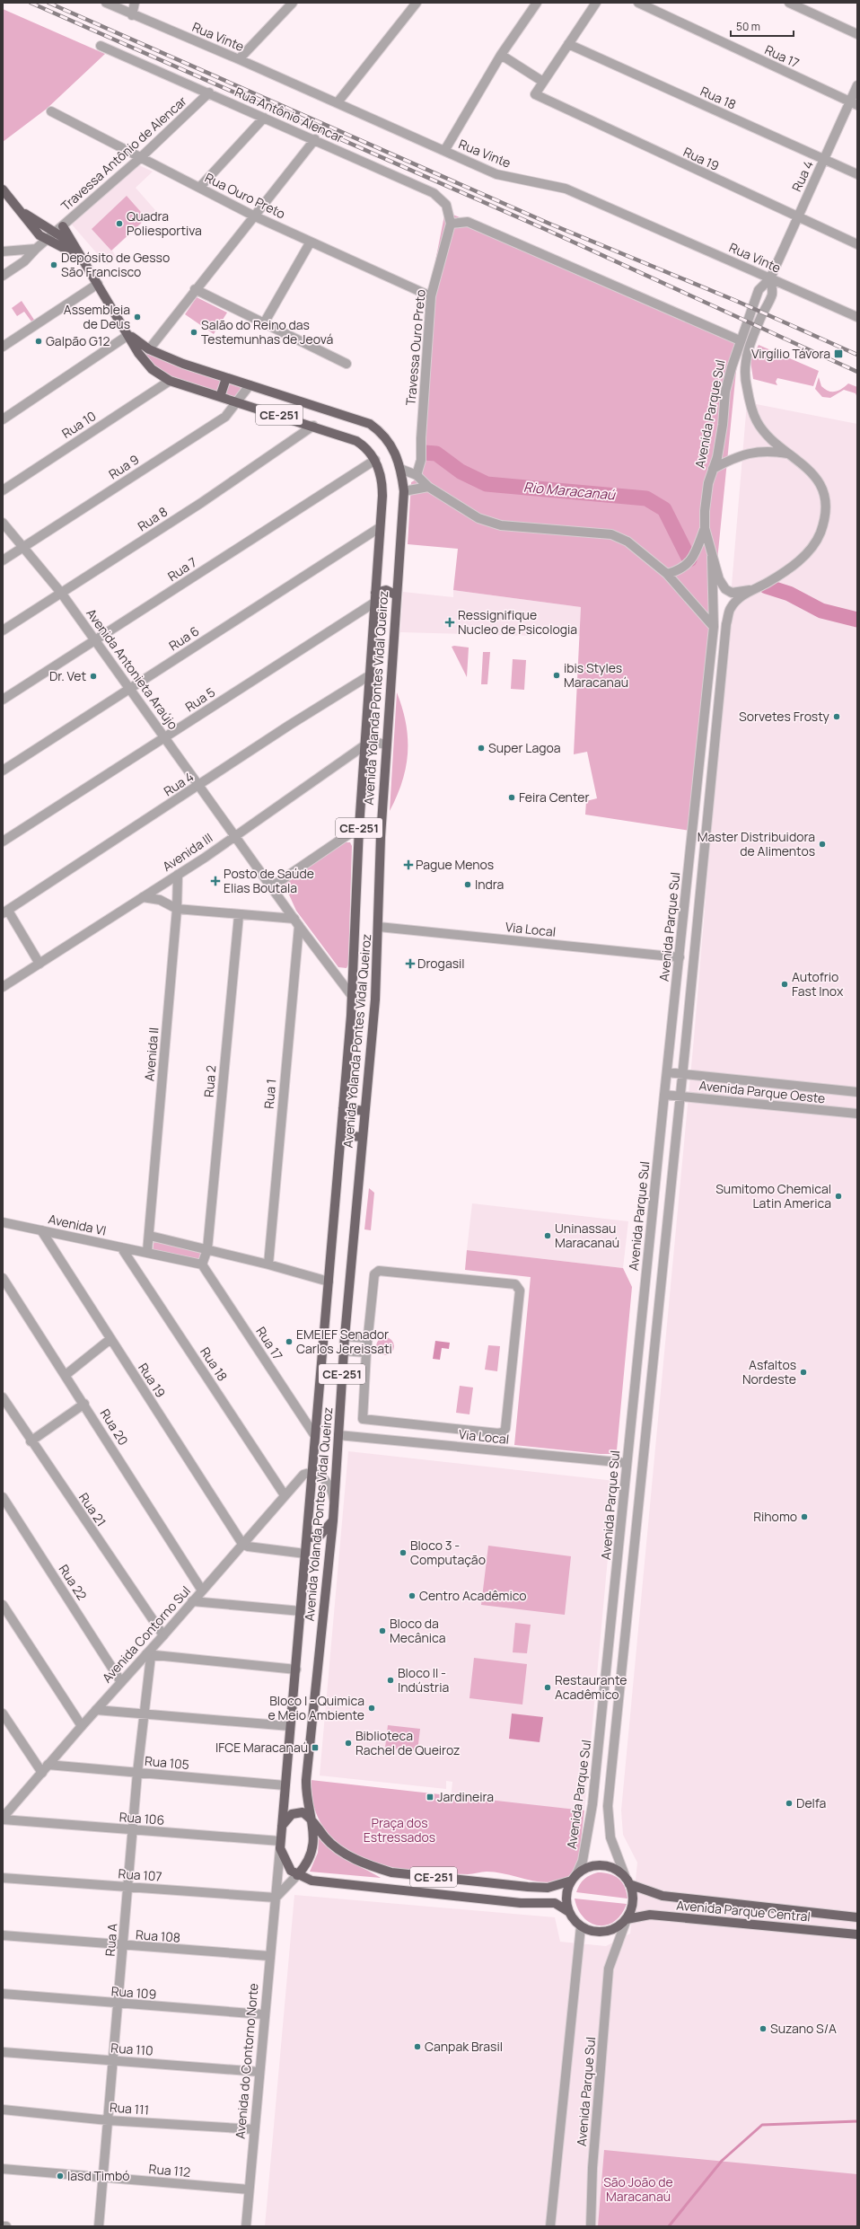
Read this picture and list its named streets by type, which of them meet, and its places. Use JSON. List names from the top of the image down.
{
  "streets": {
    "main road": ["CE-251", "Avenida Yolanda Pontes Vidal Queiroz", "Avenida Parque Central"],
    "street": [
      "Rua Vinte",
      "Rua 17",
      "Rua 18",
      "Rua Antônio Alencar",
      "Travessa Antônio de Alencar",
      "Rua 19",
      "Rua 4",
      "Rua Ouro Preto",
      "Travessa Ouro Preto",
      "Avenida Parque Sul",
      "Rua 10",
      "Rua 9",
      "Rua 8",
      "Rua 7",
      "Rua 6",
      "Avenida Antonieta Araújo",
      "Rua 5",
      "Avenida III",
      "Via Local",
      "Avenida II",
      "Rua 2",
      "Avenida Parque Oeste",
      "Rua 1",
      "Avenida VI",
      "Rua 20",
      "Rua 21",
      "Rua 22",
      "Avenida Contorno Sul",
      "Rua 105",
      "Rua 106",
      "Rua 107",
      "Rua 108",
      "Rua A",
      "Rua 109",
      "Rua 110",
      "Avenida do Contorno Norte",
      "Rua 111",
      "Rua 112"
    ]
  },
  "crossings": [
    ["Rua Vinte", "Rua 4"],
    ["Rua Vinte", "Avenida Parque Sul"],
    ["Rua 17", "Rua 4"],
    ["Rua 17", "Avenida Yolanda Pontes Vidal Queiroz"],
    ["Rua 17", "Rua 2"],
    ["Rua 17", "Avenida VI"],
    ["Rua 18", "Rua 4"],
    ["Rua 18", "Avenida VI"],
    ["Rua 18", "Avenida Contorno Sul"],
    ["Rua Antônio Alencar", "Travessa Antônio de Alencar"],
    ["Rua Antônio Alencar", "Travessa Ouro Preto"],
    ["Travessa Antônio de Alencar", "Rua Ouro Preto"],
    ["Travessa Antônio de Alencar", "CE-251"],
    ["Travessa Antônio de Alencar", "Avenida Yolanda Pontes Vidal Queiroz"],
    ["Rua 19", "Rua 4"],
    ["Rua 19", "Avenida VI"],
    ["Rua 19", "Avenida Contorno Sul"],
    ["Rua 4", "Avenida Parque Sul"],
    ["Rua 4", "Avenida Antonieta Araújo"],
    ["Rua 4", "Avenida Yolanda Pontes Vidal Queiroz"],
    ["Rua Ouro Preto", "Travessa Ouro Preto"],
    ["Avenida Parque Sul", "CE-251"],
    ["Avenida Parque Sul", "Via Local"],
    ["Avenida Parque Sul", "Avenida Parque Oeste"],
    ["Avenida Parque Sul", "Avenida Parque Central"],
    ["CE-251", "Avenida Yolanda Pontes Vidal Queiroz"],
    ["CE-251", "Rua 106"],
    ["CE-251", "Avenida Parque Central"],
    ["CE-251", "Avenida do Contorno Norte"],
    ["Rua 10", "Avenida Yolanda Pontes Vidal Queiroz"],
    ["Rua 9", "Avenida Antonieta Araújo"],
    ["Rua 9", "Avenida Yolanda Pontes Vidal Queiroz"],
    ["Rua 8", "Avenida Antonieta Araújo"],
    ["Rua 8", "Avenida Yolanda Pontes Vidal Queiroz"],
    ["Rua 7", "Avenida Antonieta Araújo"],
    ["Rua 7", "Avenida Yolanda Pontes Vidal Queiroz"],
    ["Rua 6", "Avenida Antonieta Araújo"],
    ["Rua 6", "Avenida Yolanda Pontes Vidal Queiroz"],
    ["Avenida Antonieta Araújo", "Avenida Yolanda Pontes Vidal Queiroz"],
    ["Avenida Antonieta Araújo", "Rua 5"],
    ["Avenida Antonieta Araújo", "Avenida III"],
    ["Avenida Antonieta Araújo", "Rua 1"],
    ["Avenida Yolanda Pontes Vidal Queiroz", "Rua 5"],
    ["Avenida Yolanda Pontes Vidal Queiroz", "Avenida III"],
    ["Avenida Yolanda Pontes Vidal Queiroz", "Via Local"],
    ["Avenida Yolanda Pontes Vidal Queiroz", "Avenida Contorno Sul"],
    ["Avenida Yolanda Pontes Vidal Queiroz", "Rua 105"],
    ["Avenida III", "Avenida II"],
    ["Avenida II", "Avenida VI"],
    ["Rua 2", "Avenida VI"],
    ["Rua 20", "Avenida Contorno Sul"],
    ["Rua 21", "Avenida Contorno Sul"],
    ["Rua 22", "Avenida Contorno Sul"],
    ["Avenida Contorno Sul", "Rua 105"],
    ["Avenida Contorno Sul", "Rua 106"],
    ["Avenida Contorno Sul", "Rua A"],
    ["Rua 105", "Rua A"],
    ["Rua 106", "Rua A"],
    ["Rua 106", "Avenida do Contorno Norte"],
    ["Rua 107", "Rua A"],
    ["Rua 107", "Avenida do Contorno Norte"],
    ["Rua 108", "Rua A"],
    ["Rua 108", "Avenida do Contorno Norte"],
    ["Rua A", "Rua 109"],
    ["Rua A", "Rua 110"],
    ["Rua A", "Rua 111"],
    ["Rua A", "Rua 112"],
    ["Rua 109", "Avenida do Contorno Norte"],
    ["Rua 110", "Avenida do Contorno Norte"],
    ["Avenida do Contorno Norte", "Rua 111"],
    ["Avenida do Contorno Norte", "Rua 112"]
  ],
  "water": ["Rio Maracanaú"],
  "parks": ["Praça dos Estressados", "São João de Maracanaú"],
  "places": {
    "other": [
      "Quadra Poliesportiva",
      "Depósito de Gesso São Francisco",
      "Assembleia de Deus",
      "Salão do Reino das Testemunhas de Jeová",
      "Galpão G12",
      "ibis Styles Maracanaú",
      "Dr. Vet",
      "Sorvetes Frosty",
      "Super Lagoa",
      "Feira Center",
      "Master Distribuidora de Alimentos",
      "Indra",
      "Autofrio Fast Inox",
      "Sumitomo Chemical Latin America",
      "Uninassau Maracanaú",
      "EMEIEF Senador Carlos Jereissati",
      "Asfaltos Nordeste",
      "Rihomo",
      "Bloco 3 - Computação",
      "Centro Acadêmico",
      "Bloco da Mecânica",
      "Bloco II - Indústria",
      "Restaurante Acadêmico",
      "Bloco I - Quimica e Meio Ambiente",
      "Biblioteca Rachel de Queiroz",
      "Delfa",
      "Suzano S/A",
      "Canpak Brasil",
      "Iasd Timbó"
    ],
    "transit": ["Virgílio Távora", "IFCE Maracanaú", "Jardineira"],
    "health": [
      "Ressignifique Nucleo de Psicologia",
      "Pague Menos",
      "Posto de Saúde Elias Boutala",
      "Drogasil"
    ]
  },
  "scale_bar": "50 m"
}
